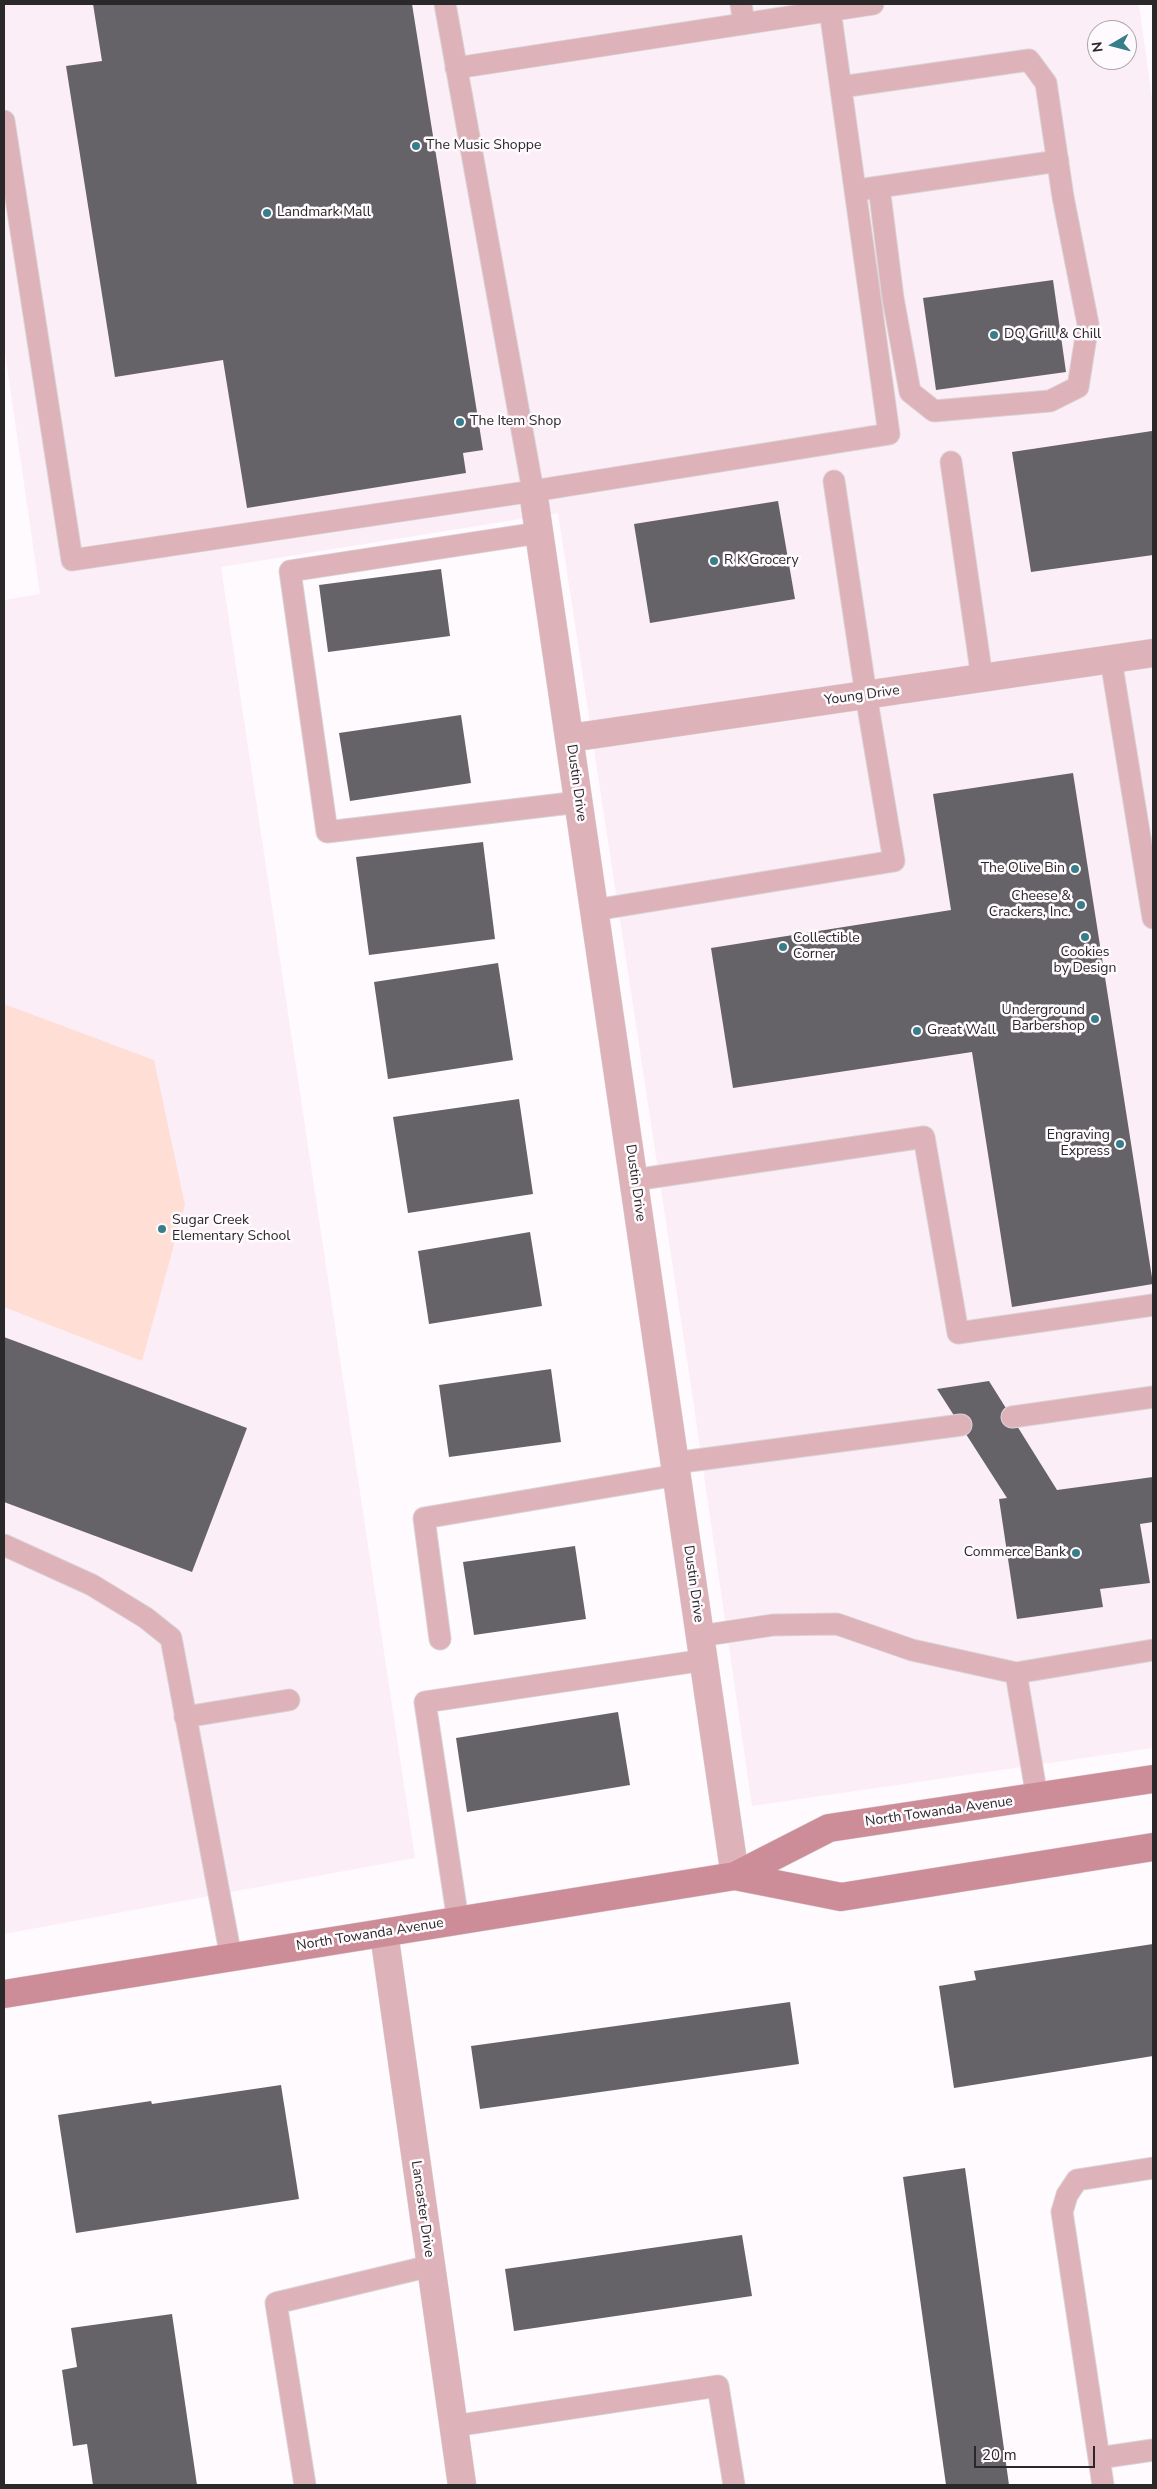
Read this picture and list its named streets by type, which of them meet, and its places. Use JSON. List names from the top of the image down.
{
  "streets": {
    "main road": ["North Towanda Avenue"],
    "street": ["Young Drive", "Dustin Drive", "Lancaster Drive"]
  },
  "crossings": [
    ["Young Drive", "Dustin Drive"],
    ["Dustin Drive", "North Towanda Avenue"],
    ["North Towanda Avenue", "Lancaster Drive"]
  ],
  "places": [
    "The Music Shoppe",
    "Landmark Mall",
    "DQ Grill & Chill",
    "The Item Shop",
    "R K Grocery",
    "The Olive Bin",
    "Cheese & Crackers, Inc.",
    "Cookies by Design",
    "Collectible Corner",
    "Underground Barbershop",
    "Great Wall",
    "Engraving Express",
    "Sugar Creek Elementary School",
    "Commerce Bank"
  ],
  "scale_bar": "20 m",
  "north": "left"
}
